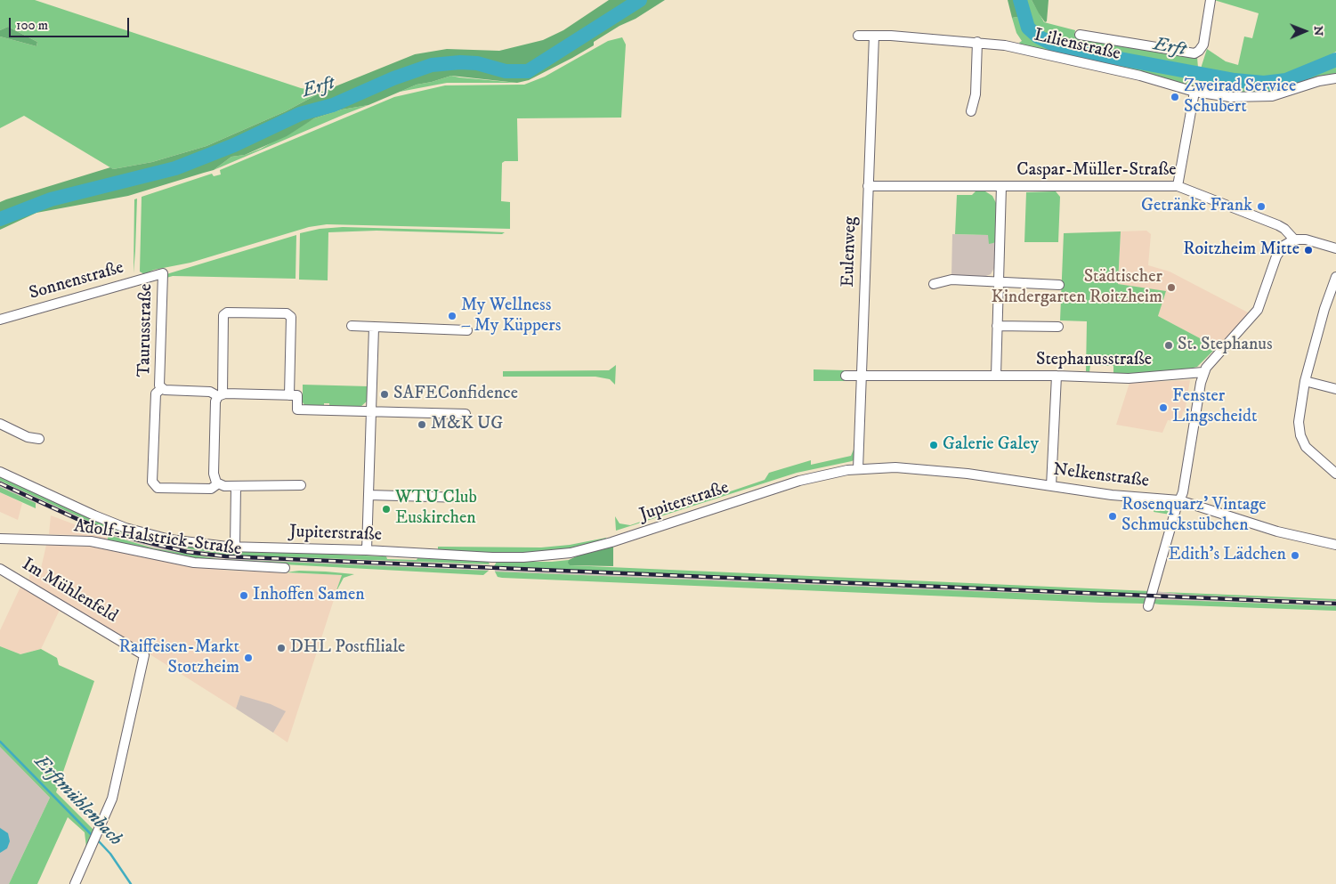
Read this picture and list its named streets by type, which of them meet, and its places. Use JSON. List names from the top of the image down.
{
  "streets": {
    "street": [
      "Lilienstraße",
      "Caspar-Müller-Straße",
      "Eulenweg",
      "Sonnenstraße",
      "Taurusstraße",
      "Stephanusstraße",
      "Nelkenstraße",
      "Jupiterstraße",
      "Adolf-Halstrick-Straße",
      "Im Mühlenfeld"
    ]
  },
  "crossings": [
    ["Lilienstraße", "Eulenweg"],
    ["Caspar-Müller-Straße", "Eulenweg"],
    ["Eulenweg", "Stephanusstraße"],
    ["Eulenweg", "Nelkenstraße"],
    ["Eulenweg", "Jupiterstraße"],
    ["Sonnenstraße", "Taurusstraße"],
    ["Nelkenstraße", "Jupiterstraße"]
  ],
  "water": ["Erft", "Erftmühlenbach"],
  "places": [
    "Zweirad Service Schubert",
    "Getränke Frank",
    "Roitzheim Mitte",
    "Städtischer Kindergarten Roitzheim",
    "My Wellness – My Küppers",
    "St. Stephanus",
    "SAFEConfidence",
    "Fenster Lingscheidt",
    "M&K UG",
    "Galerie Galey",
    "WTU Club Euskirchen",
    "Rosenquarz’ Vintage Schmuckstübchen",
    "Edith’s Lädchen",
    "Inhoffen Samen",
    "DHL Postfiliale",
    "Raiffeisen-Markt Stotzheim"
  ],
  "scale_bar": "100 m",
  "north": "right"
}
